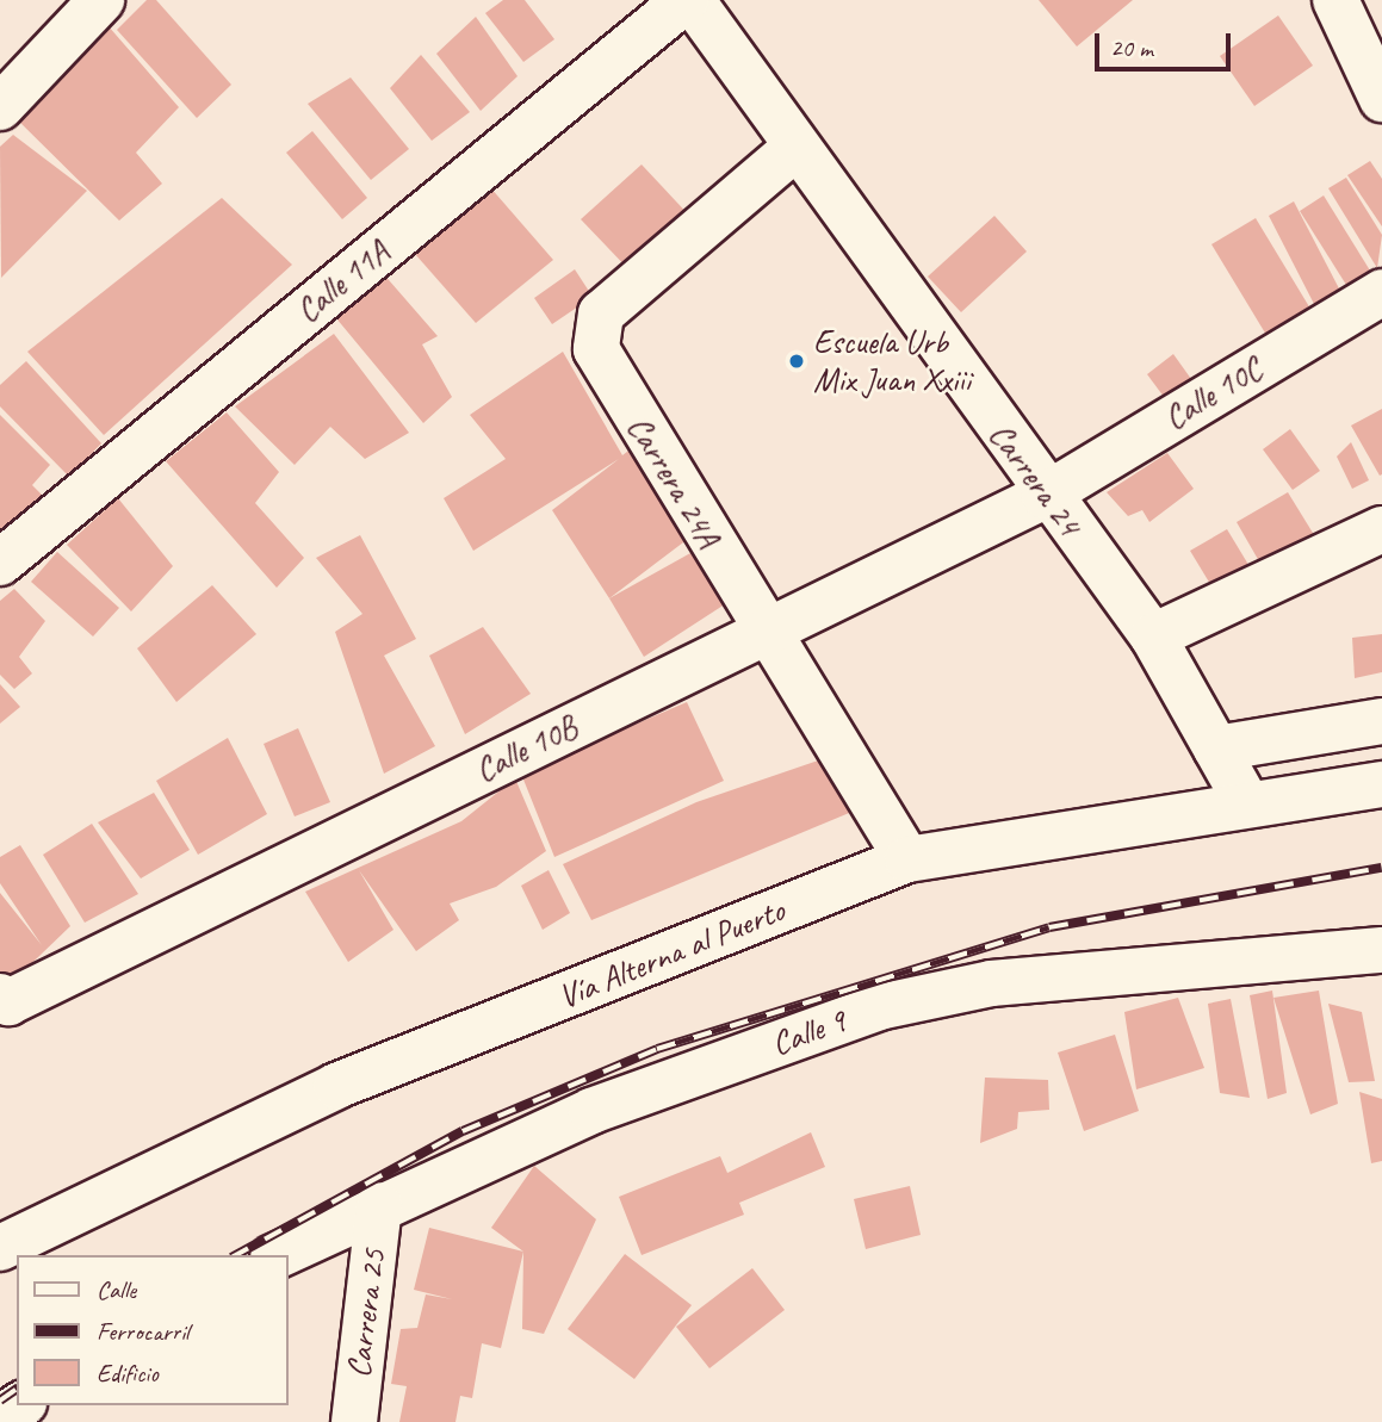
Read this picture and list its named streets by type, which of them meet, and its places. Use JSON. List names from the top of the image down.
{
  "streets": {
    "street": [
      "Calle 11A",
      "Calle 10C",
      "Carrera 24",
      "Carrera 24A",
      "Calle 10B",
      "Vía Alterna al Puerto",
      "Calle 9",
      "Carrera 25"
    ]
  },
  "crossings": [
    ["Calle 11A", "Carrera 24"],
    ["Calle 10C", "Carrera 24"],
    ["Calle 10C", "Calle 10B"],
    ["Carrera 24", "Carrera 24A"],
    ["Carrera 24", "Calle 10B"],
    ["Carrera 24", "Vía Alterna al Puerto"],
    ["Carrera 24A", "Calle 10B"],
    ["Carrera 24A", "Vía Alterna al Puerto"],
    ["Calle 9", "Carrera 25"]
  ],
  "places": ["Escuela Urb Mix Juan Xxiii"],
  "legend": ["Calle", "Ferrocarril", "Edificio"],
  "scale_bar": "20 m"
}
